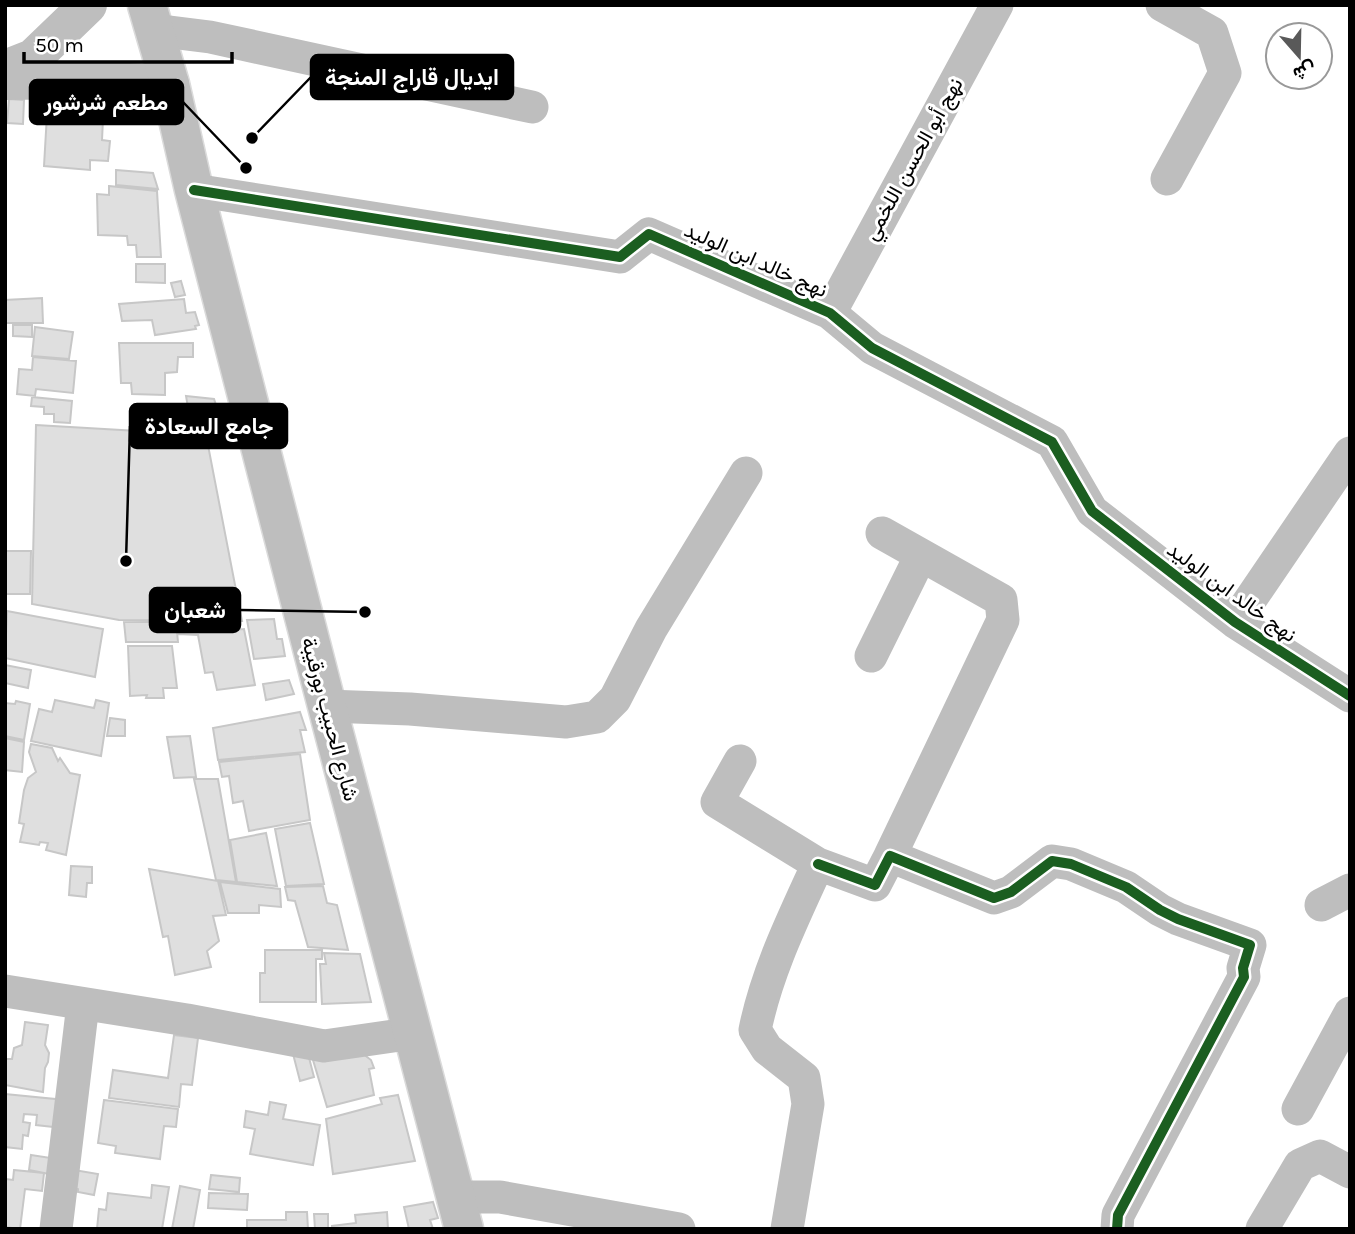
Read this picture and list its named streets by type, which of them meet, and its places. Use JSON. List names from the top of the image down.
{
  "streets": {
    "main road": ["شارع الحبيب بورقيبة"],
    "street": ["نهج أبو الحسن اللخمي", "نهج خالد ابن الوليد"]
  },
  "crossings": [
    ["نهج أبو الحسن اللخمي", "نهج خالد ابن الوليد"],
    ["نهج خالد ابن الوليد", "شارع الحبيب بورقيبة"]
  ],
  "places": [
    "ايديال قاراج المنجة",
    "مطعم شرشور",
    "جامع السعادة",
    "شعبان"
  ],
  "scale_bar": "50 m",
  "north": "bottom"
}
